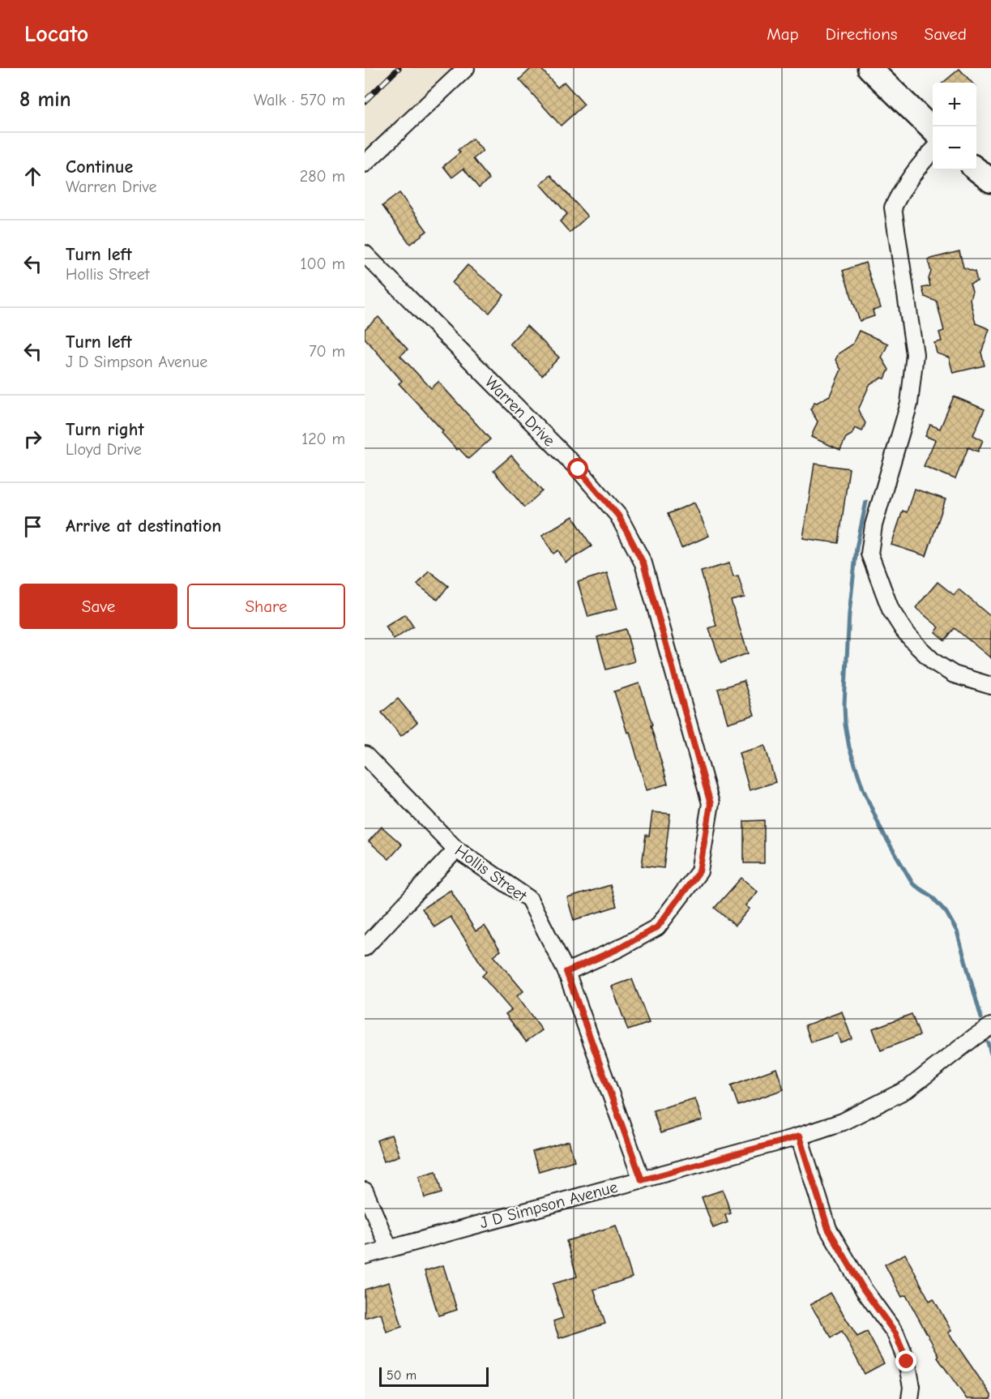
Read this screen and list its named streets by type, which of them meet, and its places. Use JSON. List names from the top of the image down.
{
  "streets": {
    "street": ["Warren Drive", "Hollis Street", "J D Simpson Avenue"]
  },
  "crossings": [
    ["Warren Drive", "Hollis Street"],
    ["Hollis Street", "J D Simpson Avenue"]
  ],
  "scale_bar": "50 m",
  "page": {
    "header": "Locato",
    "nav": ["Map", "Directions", "Saved"],
    "heading": ["8 min", "Walk · 570 m"],
    "map_buttons": ["+", "−"],
    "list": [
      ["Continue", "Warren Drive", "280 m"],
      ["Turn left", "Hollis Street", "100 m"],
      ["Turn left", "J D Simpson Avenue", "70 m"],
      ["Turn right", "Lloyd Drive", "120 m"],
      "Arrive at destination"
    ],
    "buttons": ["Save", "Share"],
    "scale": "50 m"
  }
}
